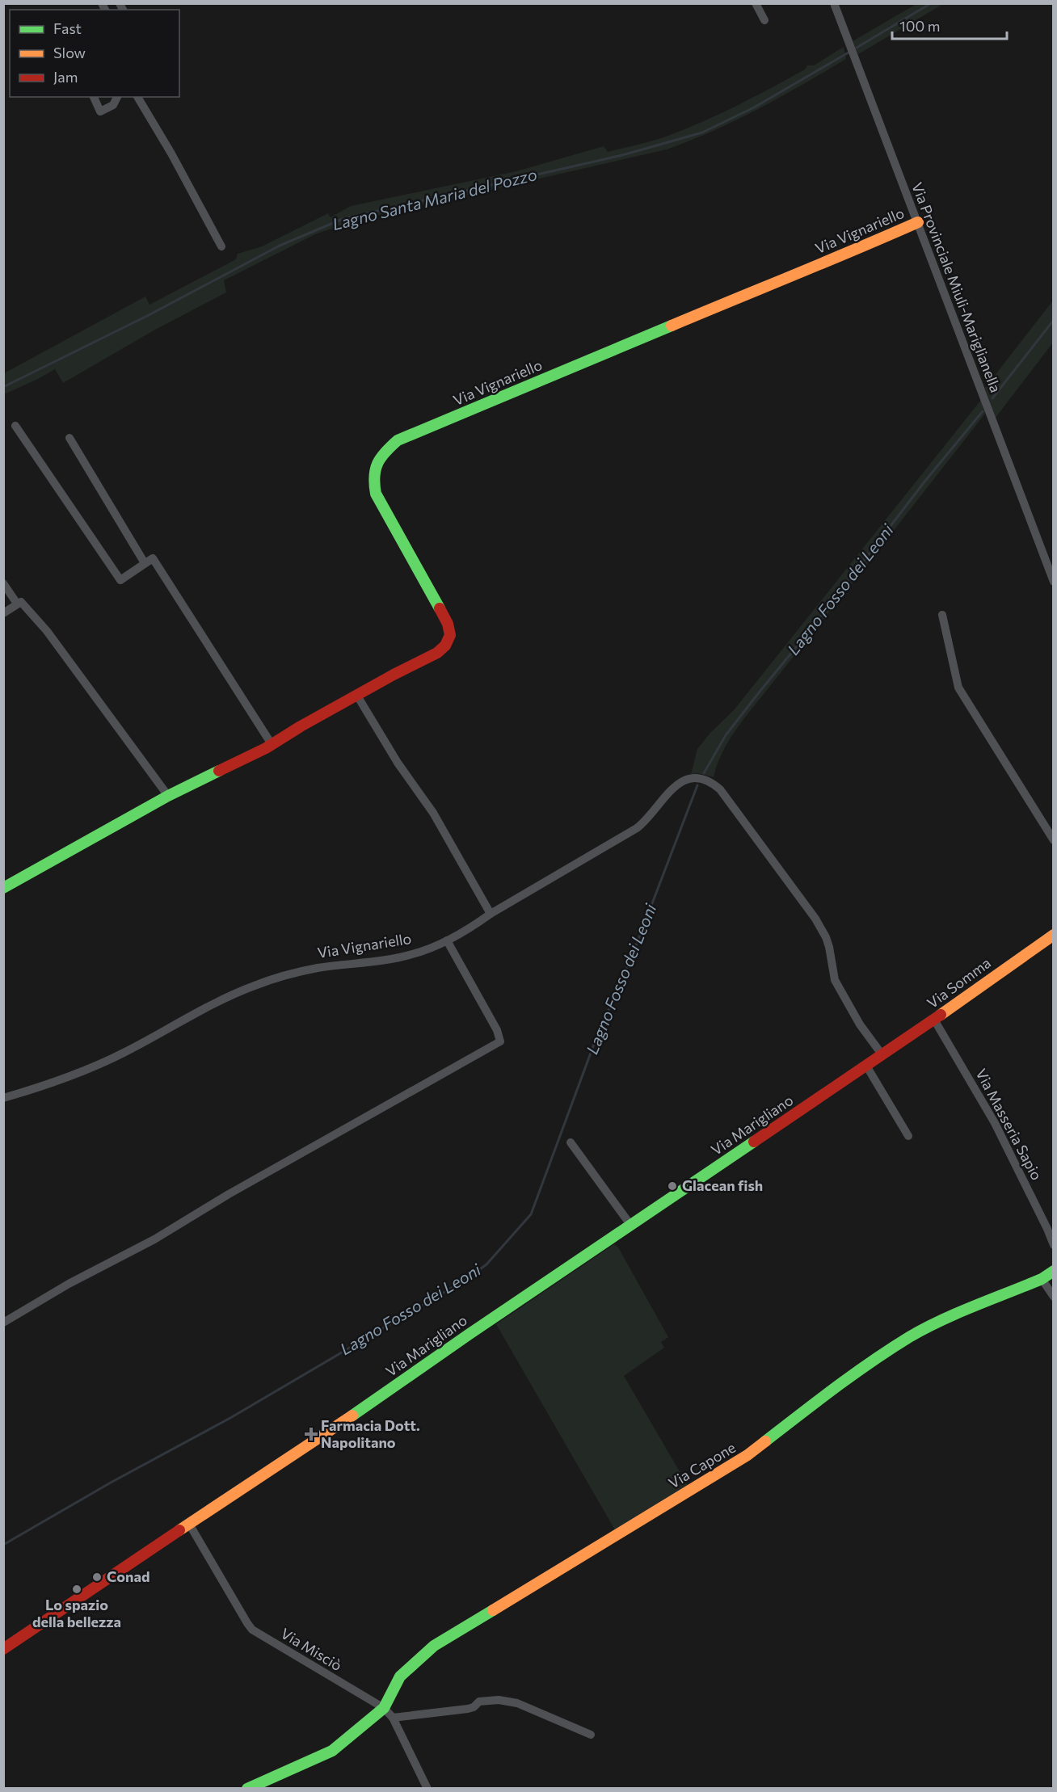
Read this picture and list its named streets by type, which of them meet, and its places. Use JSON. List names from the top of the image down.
{
  "streets": {
    "street": [
      "Via Vignariello",
      "Via Provinciale Miuli-Mariglianella",
      "Via Somma",
      "Via Masseria Sapio",
      "Via Marigliano",
      "Via Capone",
      "Via Misciò"
    ]
  },
  "crossings": [
    ["Via Vignariello", "Via Provinciale Miuli-Mariglianella"],
    ["Via Vignariello", "Via Somma"],
    ["Via Vignariello", "Via Marigliano"],
    ["Via Somma", "Via Masseria Sapio"],
    ["Via Somma", "Via Marigliano"],
    ["Via Marigliano", "Via Misciò"],
    ["Via Capone", "Via Misciò"]
  ],
  "water": ["Lagno Santa Maria del Pozzo", "Lagno Fosso dei Leoni"],
  "places": {
    "other": ["Glacean fish", "Conad", "Lo spazio della bellezza"],
    "health": ["Farmacia Dott. Napolitano"]
  },
  "legend": ["Fast", "Slow", "Jam"],
  "scale_bar": "100 m"
}
